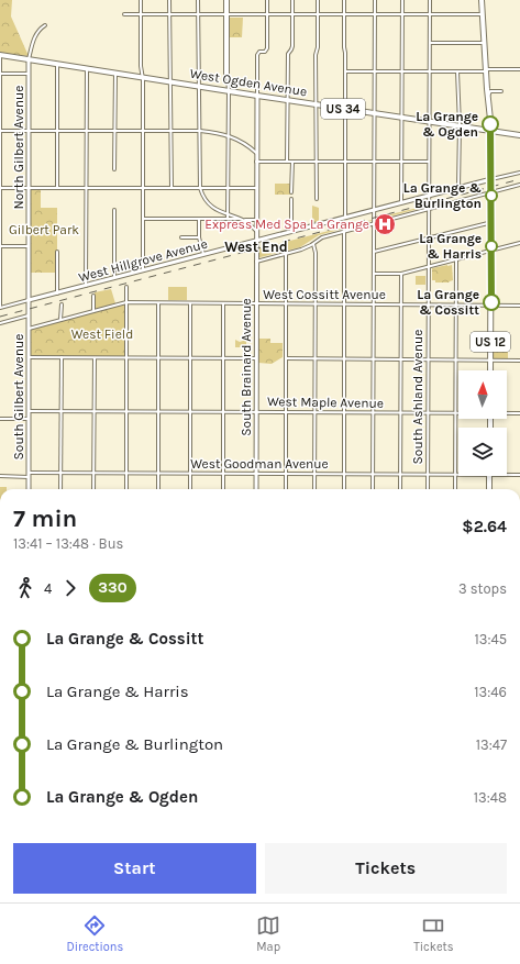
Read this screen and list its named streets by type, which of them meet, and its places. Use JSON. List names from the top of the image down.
{
  "streets": {
    "main road": ["West Ogden Avenue", "US 34", "US 12"],
    "street": [
      "North Gilbert Avenue",
      "West Hillgrove Avenue",
      "West Cossitt Avenue",
      "South Brainard Avenue",
      "South Gilbert Avenue",
      "South Ashland Avenue",
      "West Maple Avenue",
      "West Goodman Avenue"
    ]
  },
  "crossings": [
    ["West Ogden Avenue", "US 34"],
    ["West Ogden Avenue", "North Gilbert Avenue"],
    ["West Ogden Avenue", "US 12"],
    ["West Ogden Avenue", "South Brainard Avenue"],
    ["West Ogden Avenue", "South Ashland Avenue"],
    ["US 34", "North Gilbert Avenue"],
    ["US 34", "US 12"],
    ["North Gilbert Avenue", "West Hillgrove Avenue"],
    ["North Gilbert Avenue", "South Gilbert Avenue"],
    ["West Hillgrove Avenue", "US 12"],
    ["West Hillgrove Avenue", "South Brainard Avenue"],
    ["West Hillgrove Avenue", "South Gilbert Avenue"],
    ["West Hillgrove Avenue", "South Ashland Avenue"],
    ["West Cossitt Avenue", "US 12"],
    ["West Cossitt Avenue", "South Brainard Avenue"],
    ["West Cossitt Avenue", "South Gilbert Avenue"],
    ["West Cossitt Avenue", "South Ashland Avenue"],
    ["South Brainard Avenue", "West Maple Avenue"],
    ["South Brainard Avenue", "West Goodman Avenue"],
    ["South Gilbert Avenue", "West Maple Avenue"],
    ["South Gilbert Avenue", "West Goodman Avenue"],
    ["South Ashland Avenue", "West Maple Avenue"],
    ["South Ashland Avenue", "West Goodman Avenue"]
  ],
  "districts": ["West End"],
  "parks": ["Gilbert Park", "West Field"],
  "places": {
    "other": [
      "La Grange & Ogden",
      "La Grange & Burlington",
      "La Grange & Harris",
      "La Grange & Cossitt"
    ],
    "hospital": ["Express Med Spa La Grange"]
  },
  "lines": ["bus line 330"],
  "north": "top",
  "page": {
    "heading": ["7 min", "13:41 – 13:48 · Bus", "$2.64"],
    "legs": ["4", "330", "3 stops"],
    "list": [
      {
        "name": "La Grange & Cossitt",
        "value": "13:45"
      },
      {
        "name": "La Grange & Harris",
        "value": "13:46"
      },
      {
        "name": "La Grange & Burlington",
        "value": "13:47"
      },
      {
        "name": "La Grange & Ogden",
        "value": "13:48"
      }
    ],
    "buttons": ["Start", "Tickets"],
    "tabs": ["Directions", "Map", "Tickets"]
  }
}
